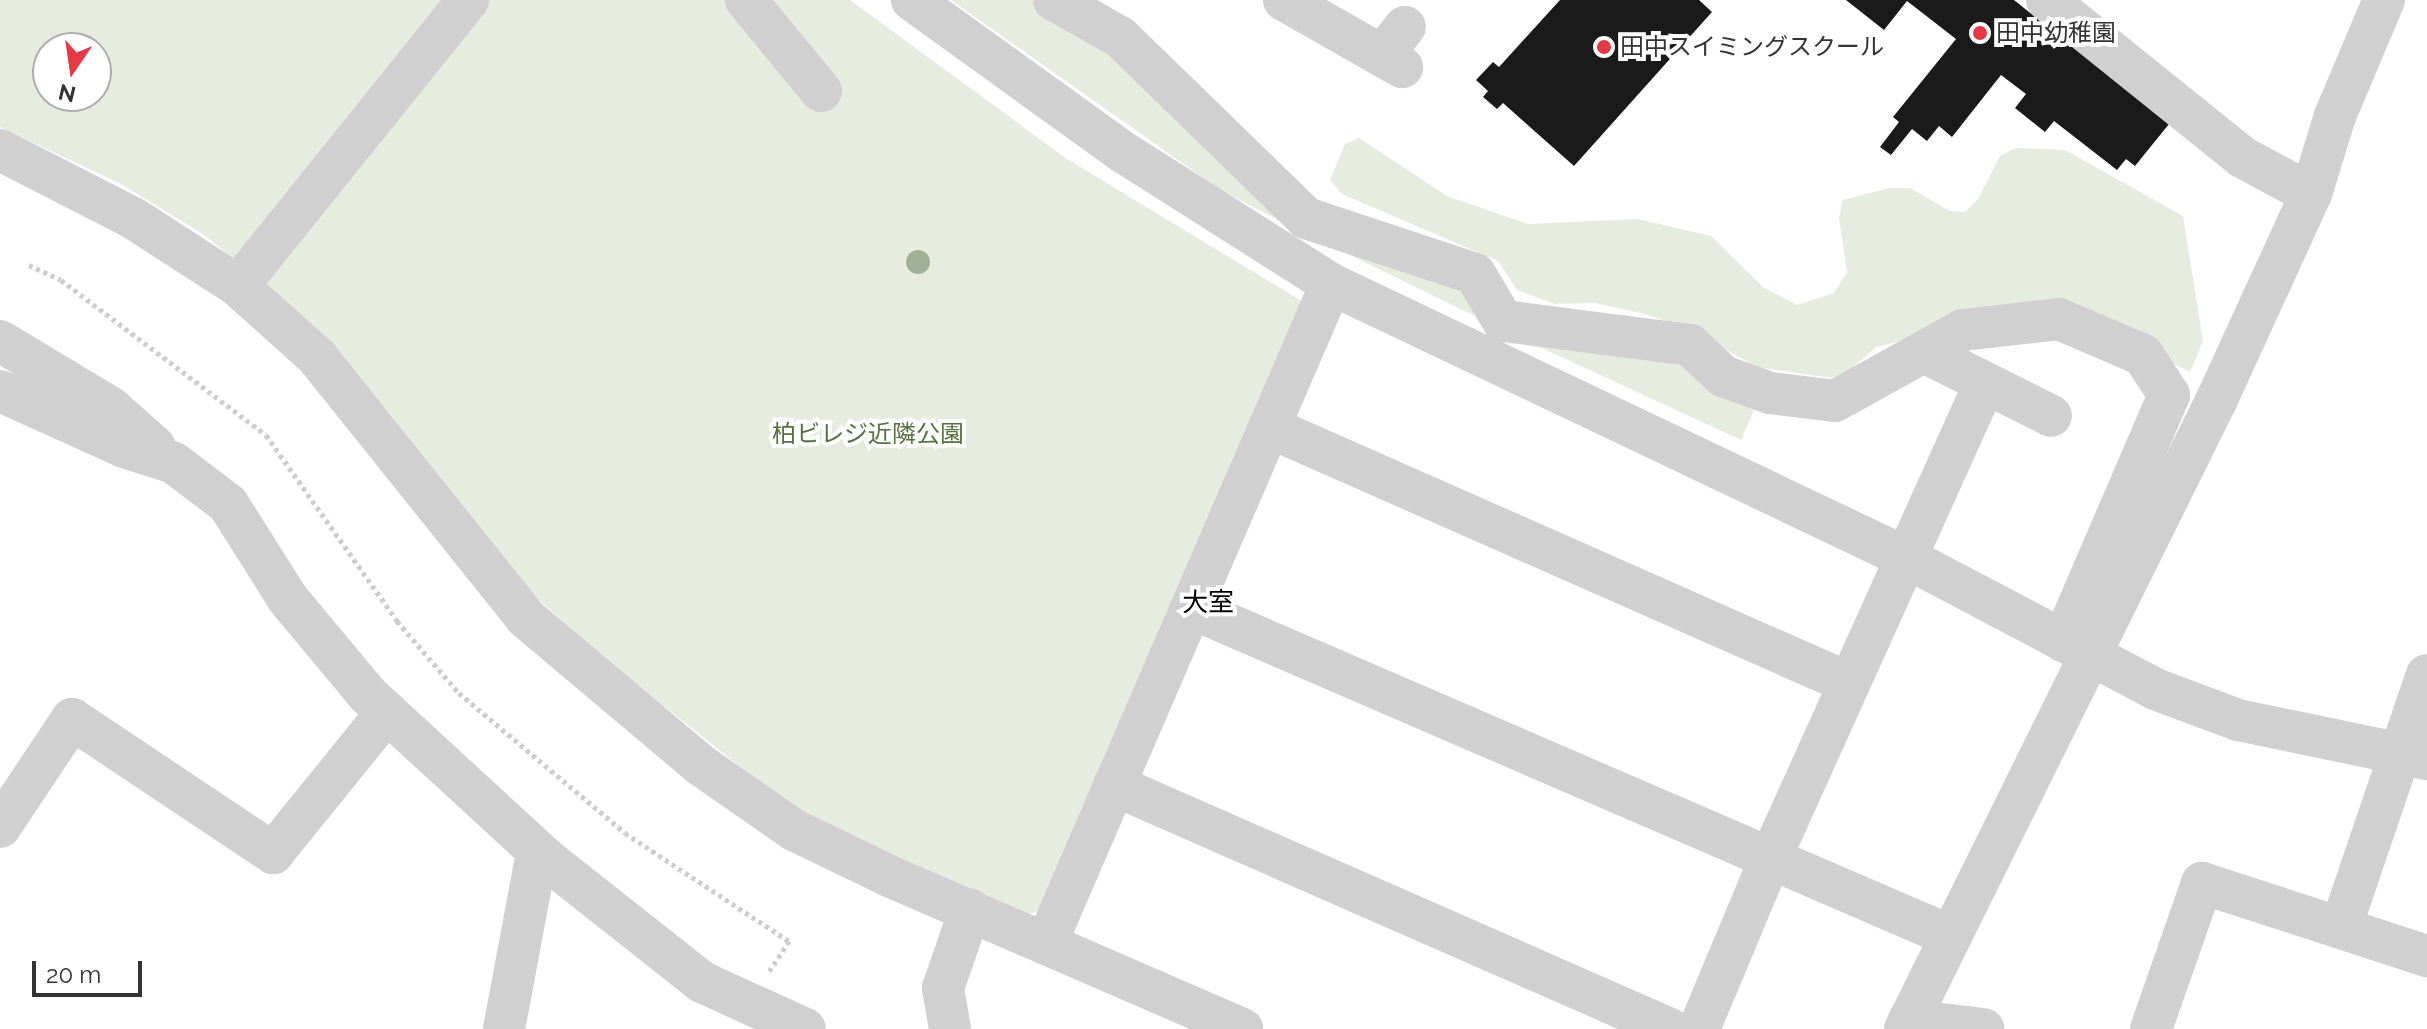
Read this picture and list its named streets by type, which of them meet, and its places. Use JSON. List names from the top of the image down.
{
  "districts": ["大室"],
  "parks": ["柏ビレジ近隣公園"],
  "places": ["田中幼稚園", "田中スイミングスクール"],
  "scale_bar": "20 m",
  "north": "bottom"
}
